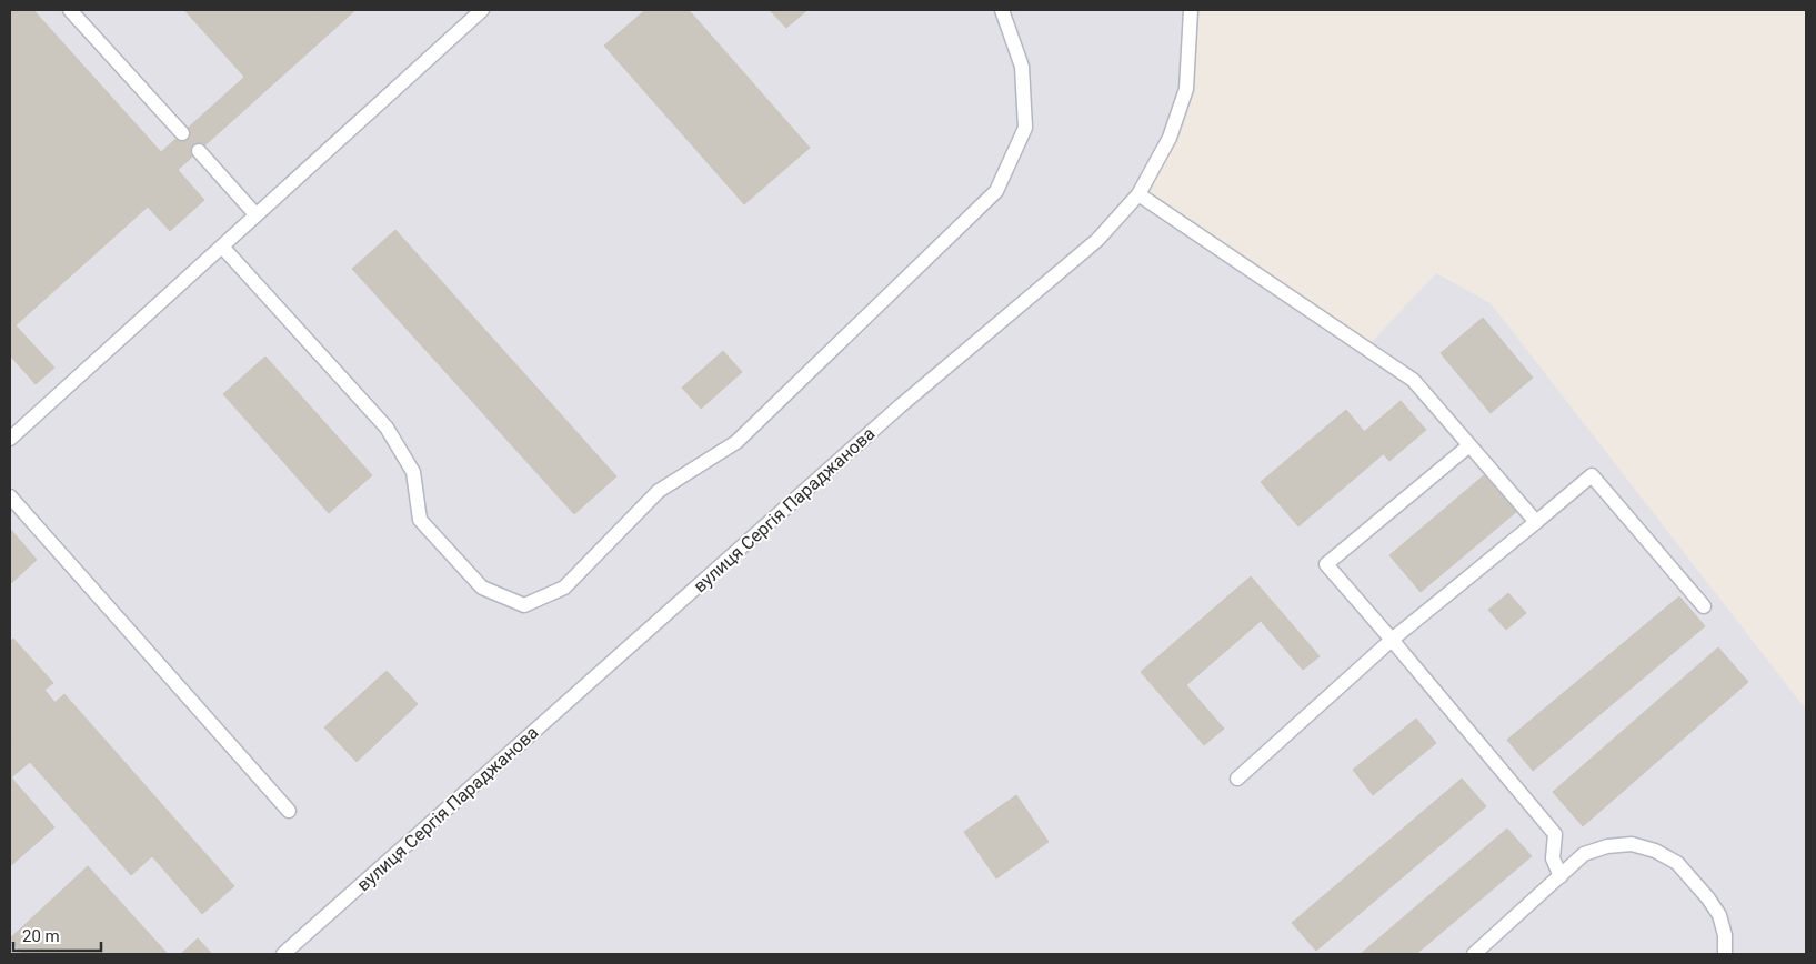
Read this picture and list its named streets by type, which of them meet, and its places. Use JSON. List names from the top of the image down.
{
  "streets": {
    "lane": ["вулиця Сергія Параджанова"]
  },
  "scale_bar": "20 m"
}
